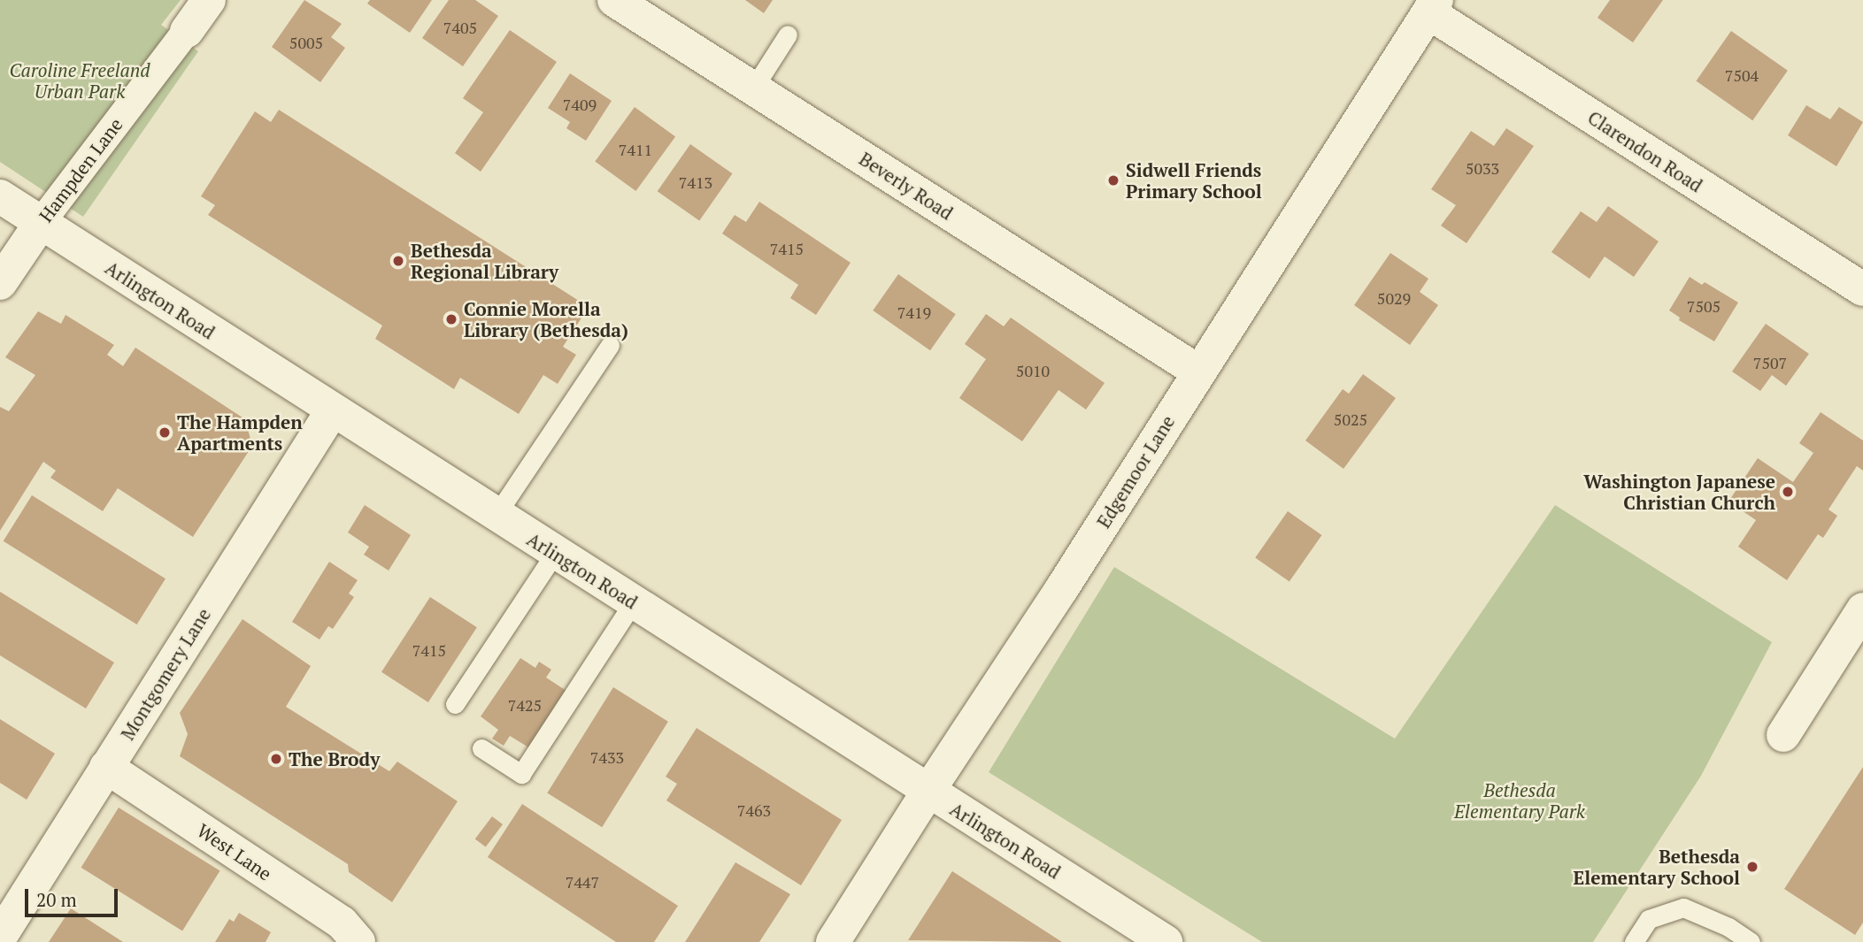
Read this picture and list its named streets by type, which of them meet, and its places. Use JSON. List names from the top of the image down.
{
  "streets": {
    "street": [
      "Clarendon Road",
      "Hampden Lane",
      "Beverly Road",
      "Arlington Road",
      "Edgemoor Lane",
      "Montgomery Lane",
      "West Lane"
    ]
  },
  "crossings": [
    ["Clarendon Road", "Edgemoor Lane"],
    ["Hampden Lane", "Arlington Road"],
    ["Beverly Road", "Edgemoor Lane"],
    ["Arlington Road", "Edgemoor Lane"],
    ["Arlington Road", "Montgomery Lane"],
    ["Montgomery Lane", "West Lane"]
  ],
  "parks": ["Caroline Freeland Urban Park", "Bethesda Elementary Park"],
  "places": [
    "Sidwell Friends Primary School",
    "Bethesda Regional Library",
    "Connie Morella Library (Bethesda)",
    "The Hampden Apartments",
    "Washington Japanese Christian Church",
    "The Brody",
    "Bethesda Elementary School"
  ],
  "house_numbers": [
    "7405",
    "5005",
    "7504",
    "7409",
    "7411",
    "5033",
    "7413",
    "7415",
    "5029",
    "7505",
    "7419",
    "7507",
    "5010",
    "5025",
    "7415",
    "7425",
    "7433",
    "7463",
    "7447"
  ],
  "scale_bar": "20 m"
}
